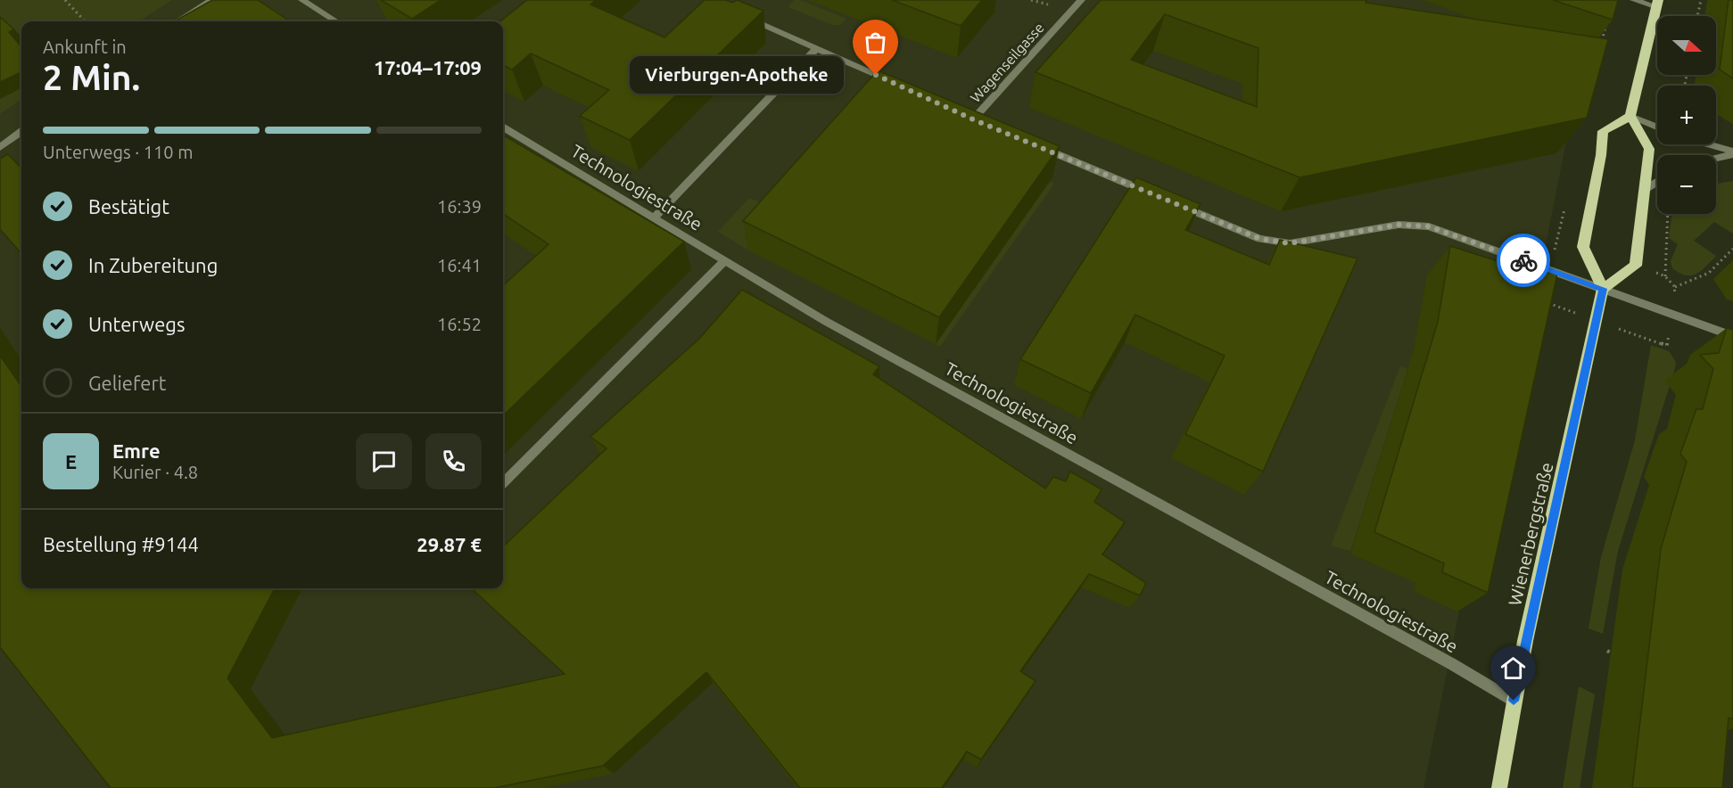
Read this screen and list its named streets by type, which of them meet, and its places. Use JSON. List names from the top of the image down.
{
  "streets": {
    "main road": ["Wienerbergstraße"],
    "street": ["Wagenseilgasse", "Technologiestraße"]
  },
  "crossings": [
    ["Technologiestraße", "Wienerbergstraße"]
  ],
  "places": ["Vierburgen-Apotheke"],
  "north": "right",
  "page": {
    "map_buttons": ["+", "−"],
    "heading": ["2 Min.", "Ankunft in", "17:04–17:09"],
    "panel": [
      "Emre",
      "Kurier · 4.8",
      "Bestellung #9144",
      "29.87 €"
    ],
    "bubble": "Vierburgen-Apotheke",
    "bar": "Unterwegs · 110 m",
    "list": [
      ["Bestätigt", "16:39"],
      ["In Zubereitung", "16:41"],
      ["Unterwegs", "16:52"],
      "Geliefert"
    ],
    "round": "E"
  }
}
